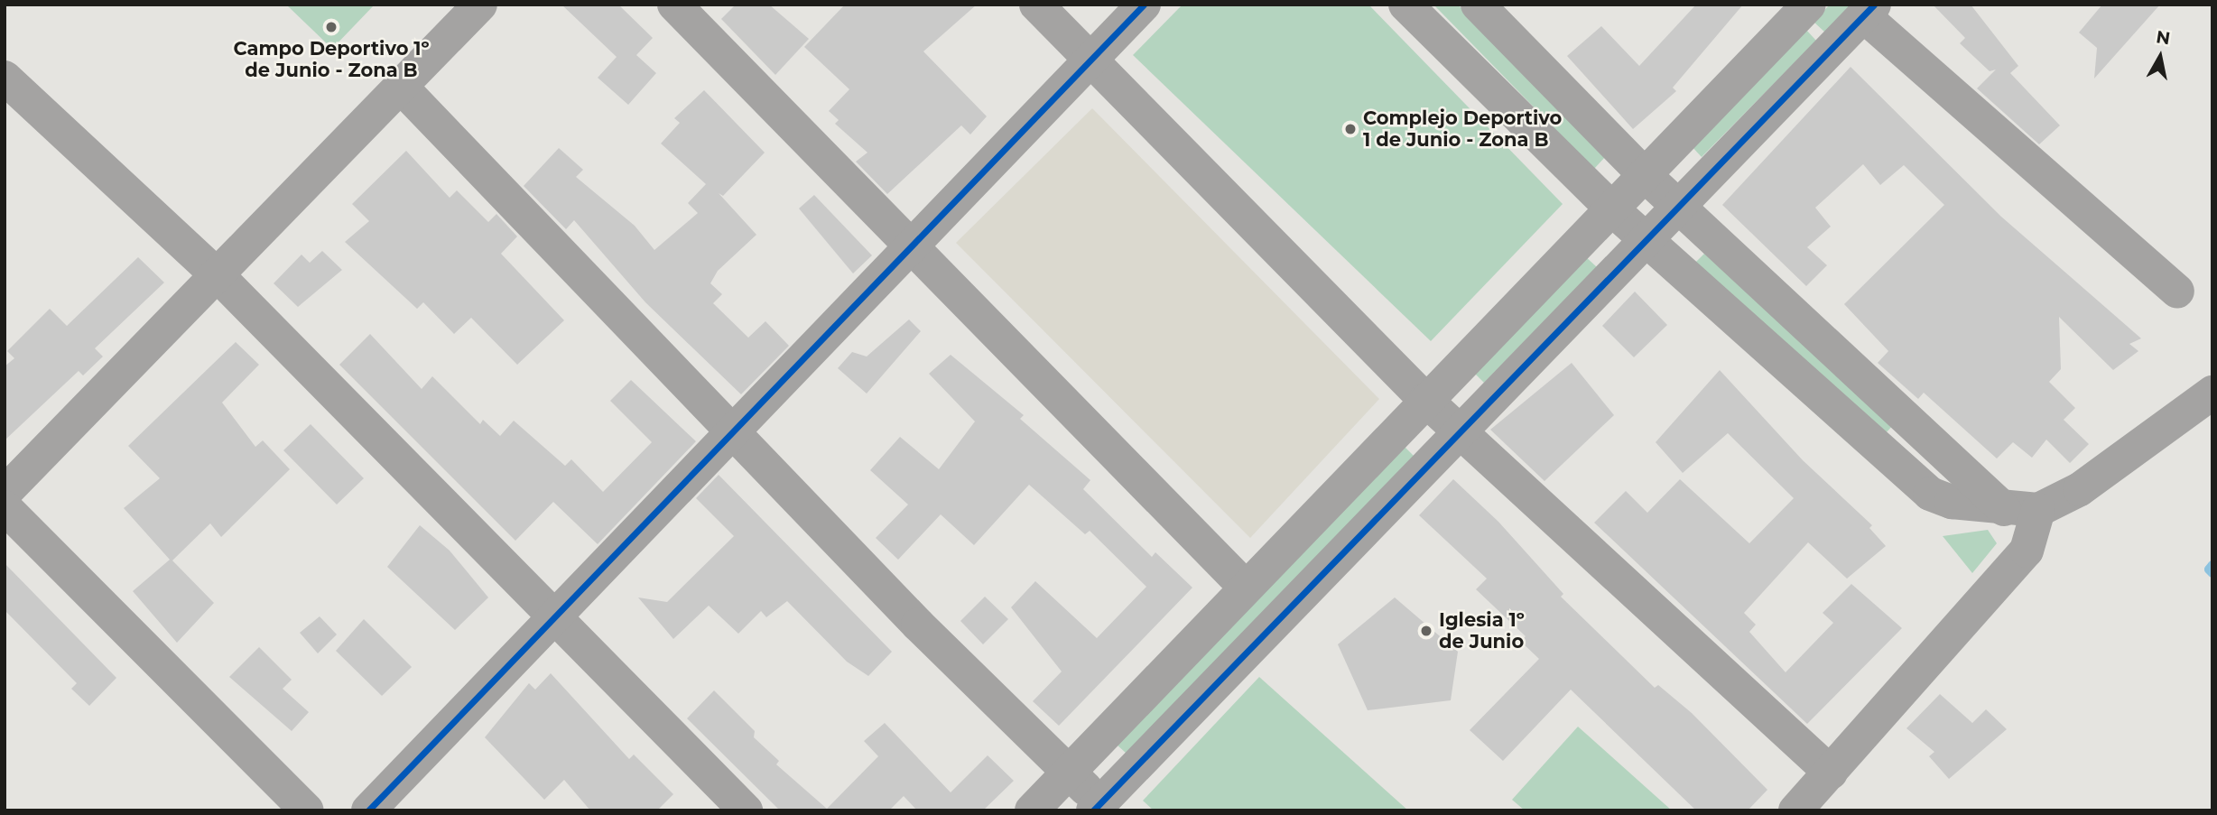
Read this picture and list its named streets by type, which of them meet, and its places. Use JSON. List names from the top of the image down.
{
  "places": ["Campo Deportivo 1º de Junio - Zona B", "Complejo Deportivo 1 de Junio - Zona B", "Iglesia 1º de Junio"],
  "north": "top"
}
